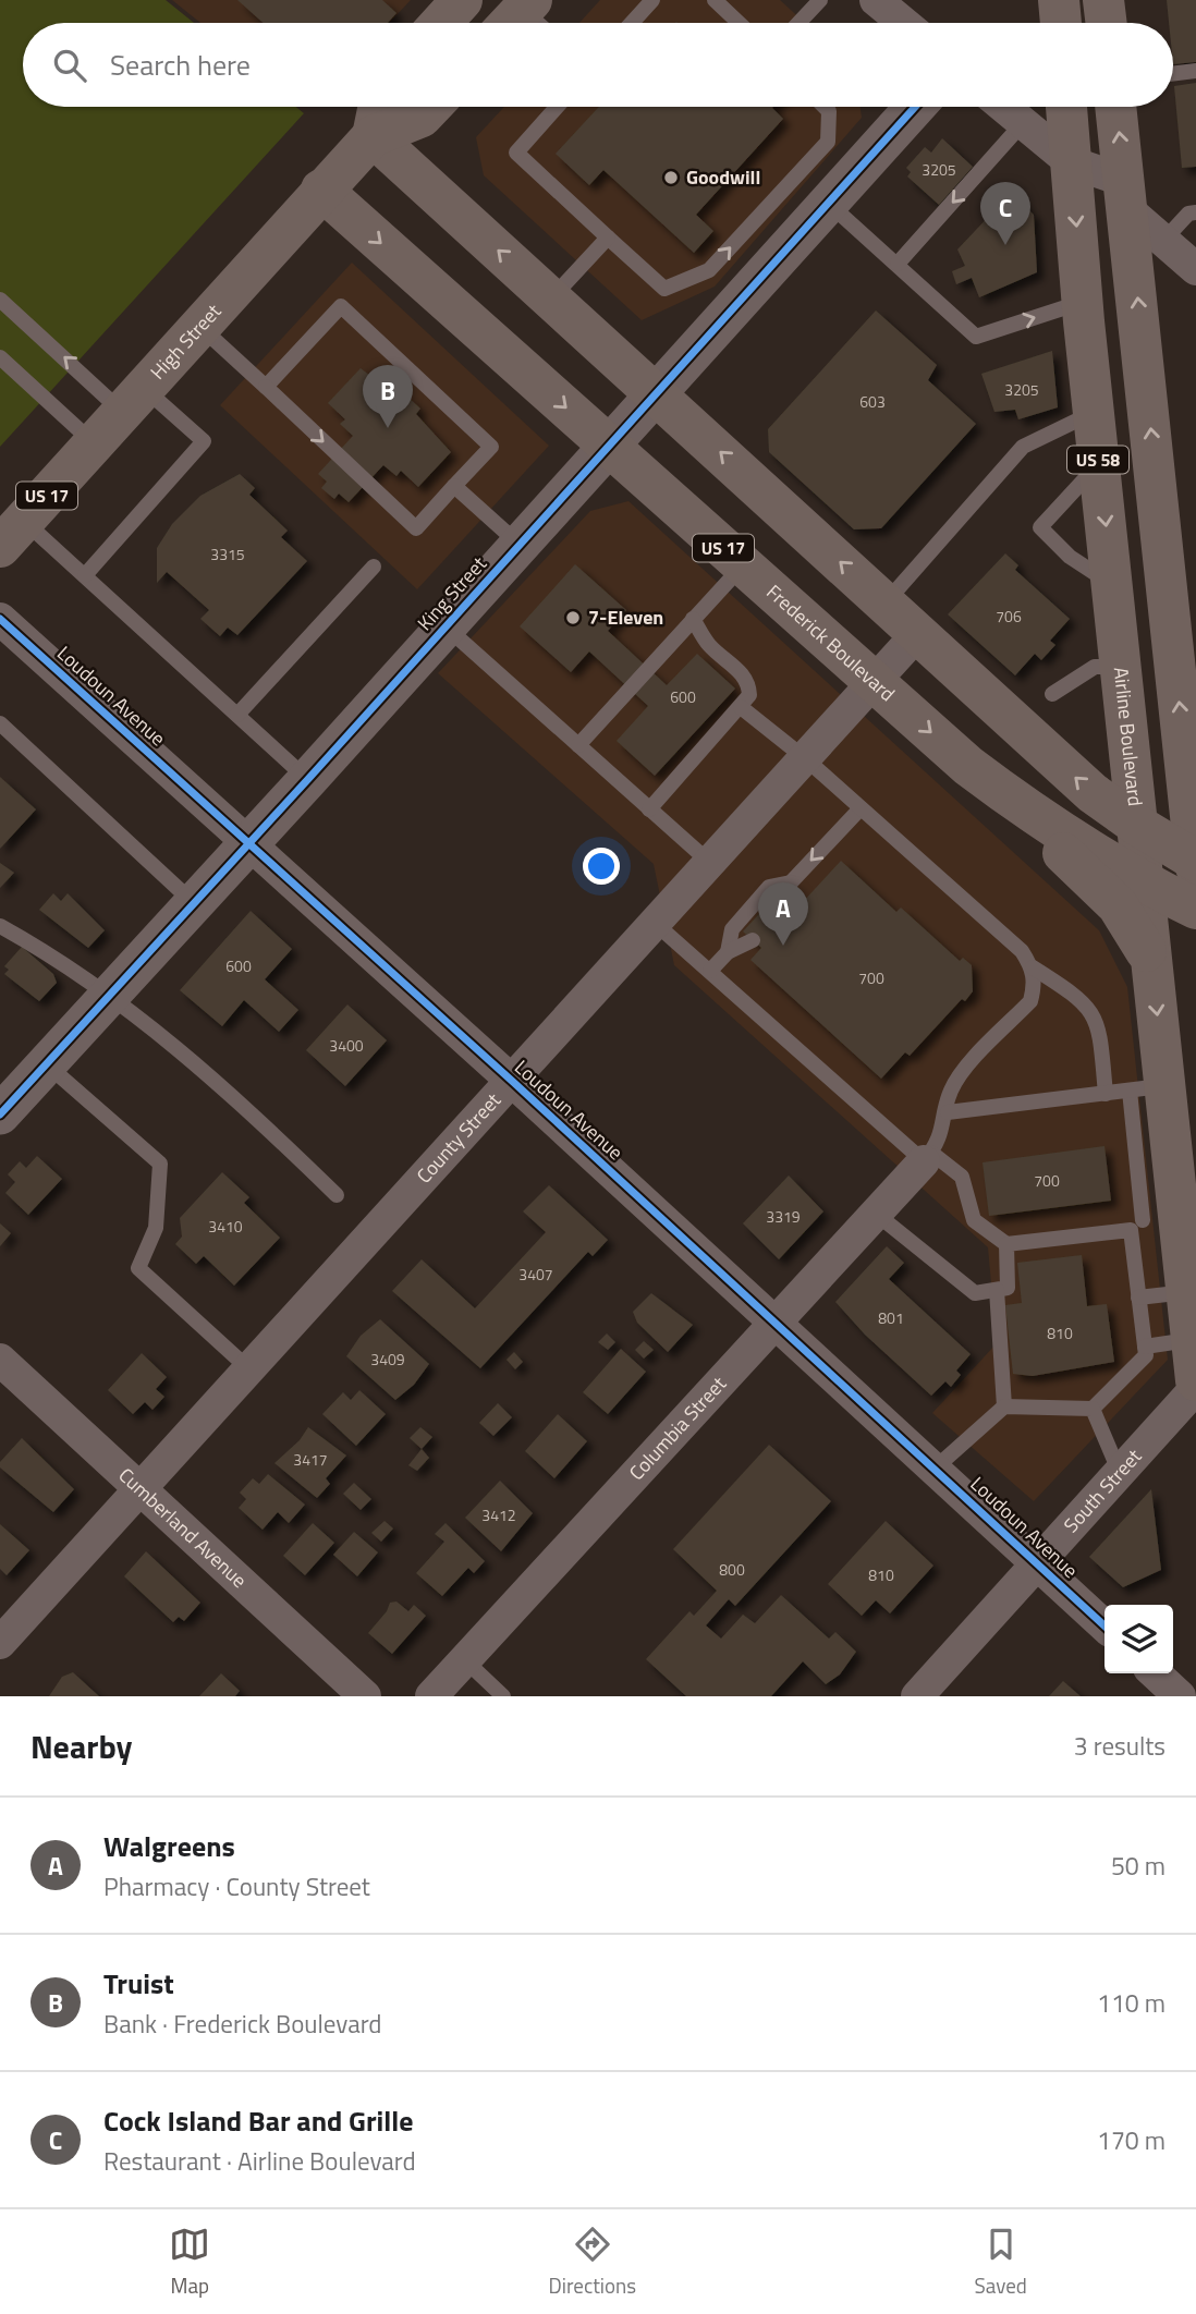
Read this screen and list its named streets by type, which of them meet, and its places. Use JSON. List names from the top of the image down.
{
  "streets": {
    "main road": [
      "High Street",
      "US 58",
      "US 17",
      "Frederick Boulevard",
      "Airline Boulevard"
    ],
    "street": [
      "King Street",
      "Loudoun Avenue",
      "County Street",
      "Columbia Street",
      "South Street",
      "Cumberland Avenue"
    ]
  },
  "crossings": [
    ["High Street", "Frederick Boulevard"],
    ["King Street", "Frederick Boulevard"],
    ["King Street", "Loudoun Avenue"],
    ["Frederick Boulevard", "Airline Boulevard"],
    ["Frederick Boulevard", "County Street"],
    ["Loudoun Avenue", "County Street"],
    ["Loudoun Avenue", "Columbia Street"],
    ["Loudoun Avenue", "South Street"],
    ["County Street", "Cumberland Avenue"]
  ],
  "places": ["Goodwill", "7-Eleven"],
  "house_numbers": [
    "3205",
    "3205",
    "603",
    "3315",
    "706",
    "600",
    "600",
    "700",
    "3400",
    "700",
    "3319",
    "3410",
    "3407",
    "801",
    "810",
    "3409",
    "3417",
    "3412",
    "800",
    "810"
  ],
  "page": {
    "search": "Search here",
    "pins": ["C", "B", "A"],
    "heading": ["Nearby", "3 results"],
    "list": [
      {
        "mark": "A",
        "name": "Walgreens",
        "note": "Pharmacy · County Street",
        "value": "50 m"
      },
      {
        "mark": "B",
        "name": "Truist",
        "note": "Bank · Frederick Boulevard",
        "value": "110 m"
      },
      {
        "mark": "C",
        "name": "Cock Island Bar and Grille",
        "note": "Restaurant · Airline Boulevard",
        "value": "170 m"
      }
    ],
    "nav": ["Map", "Directions", "Saved"]
  }
}
